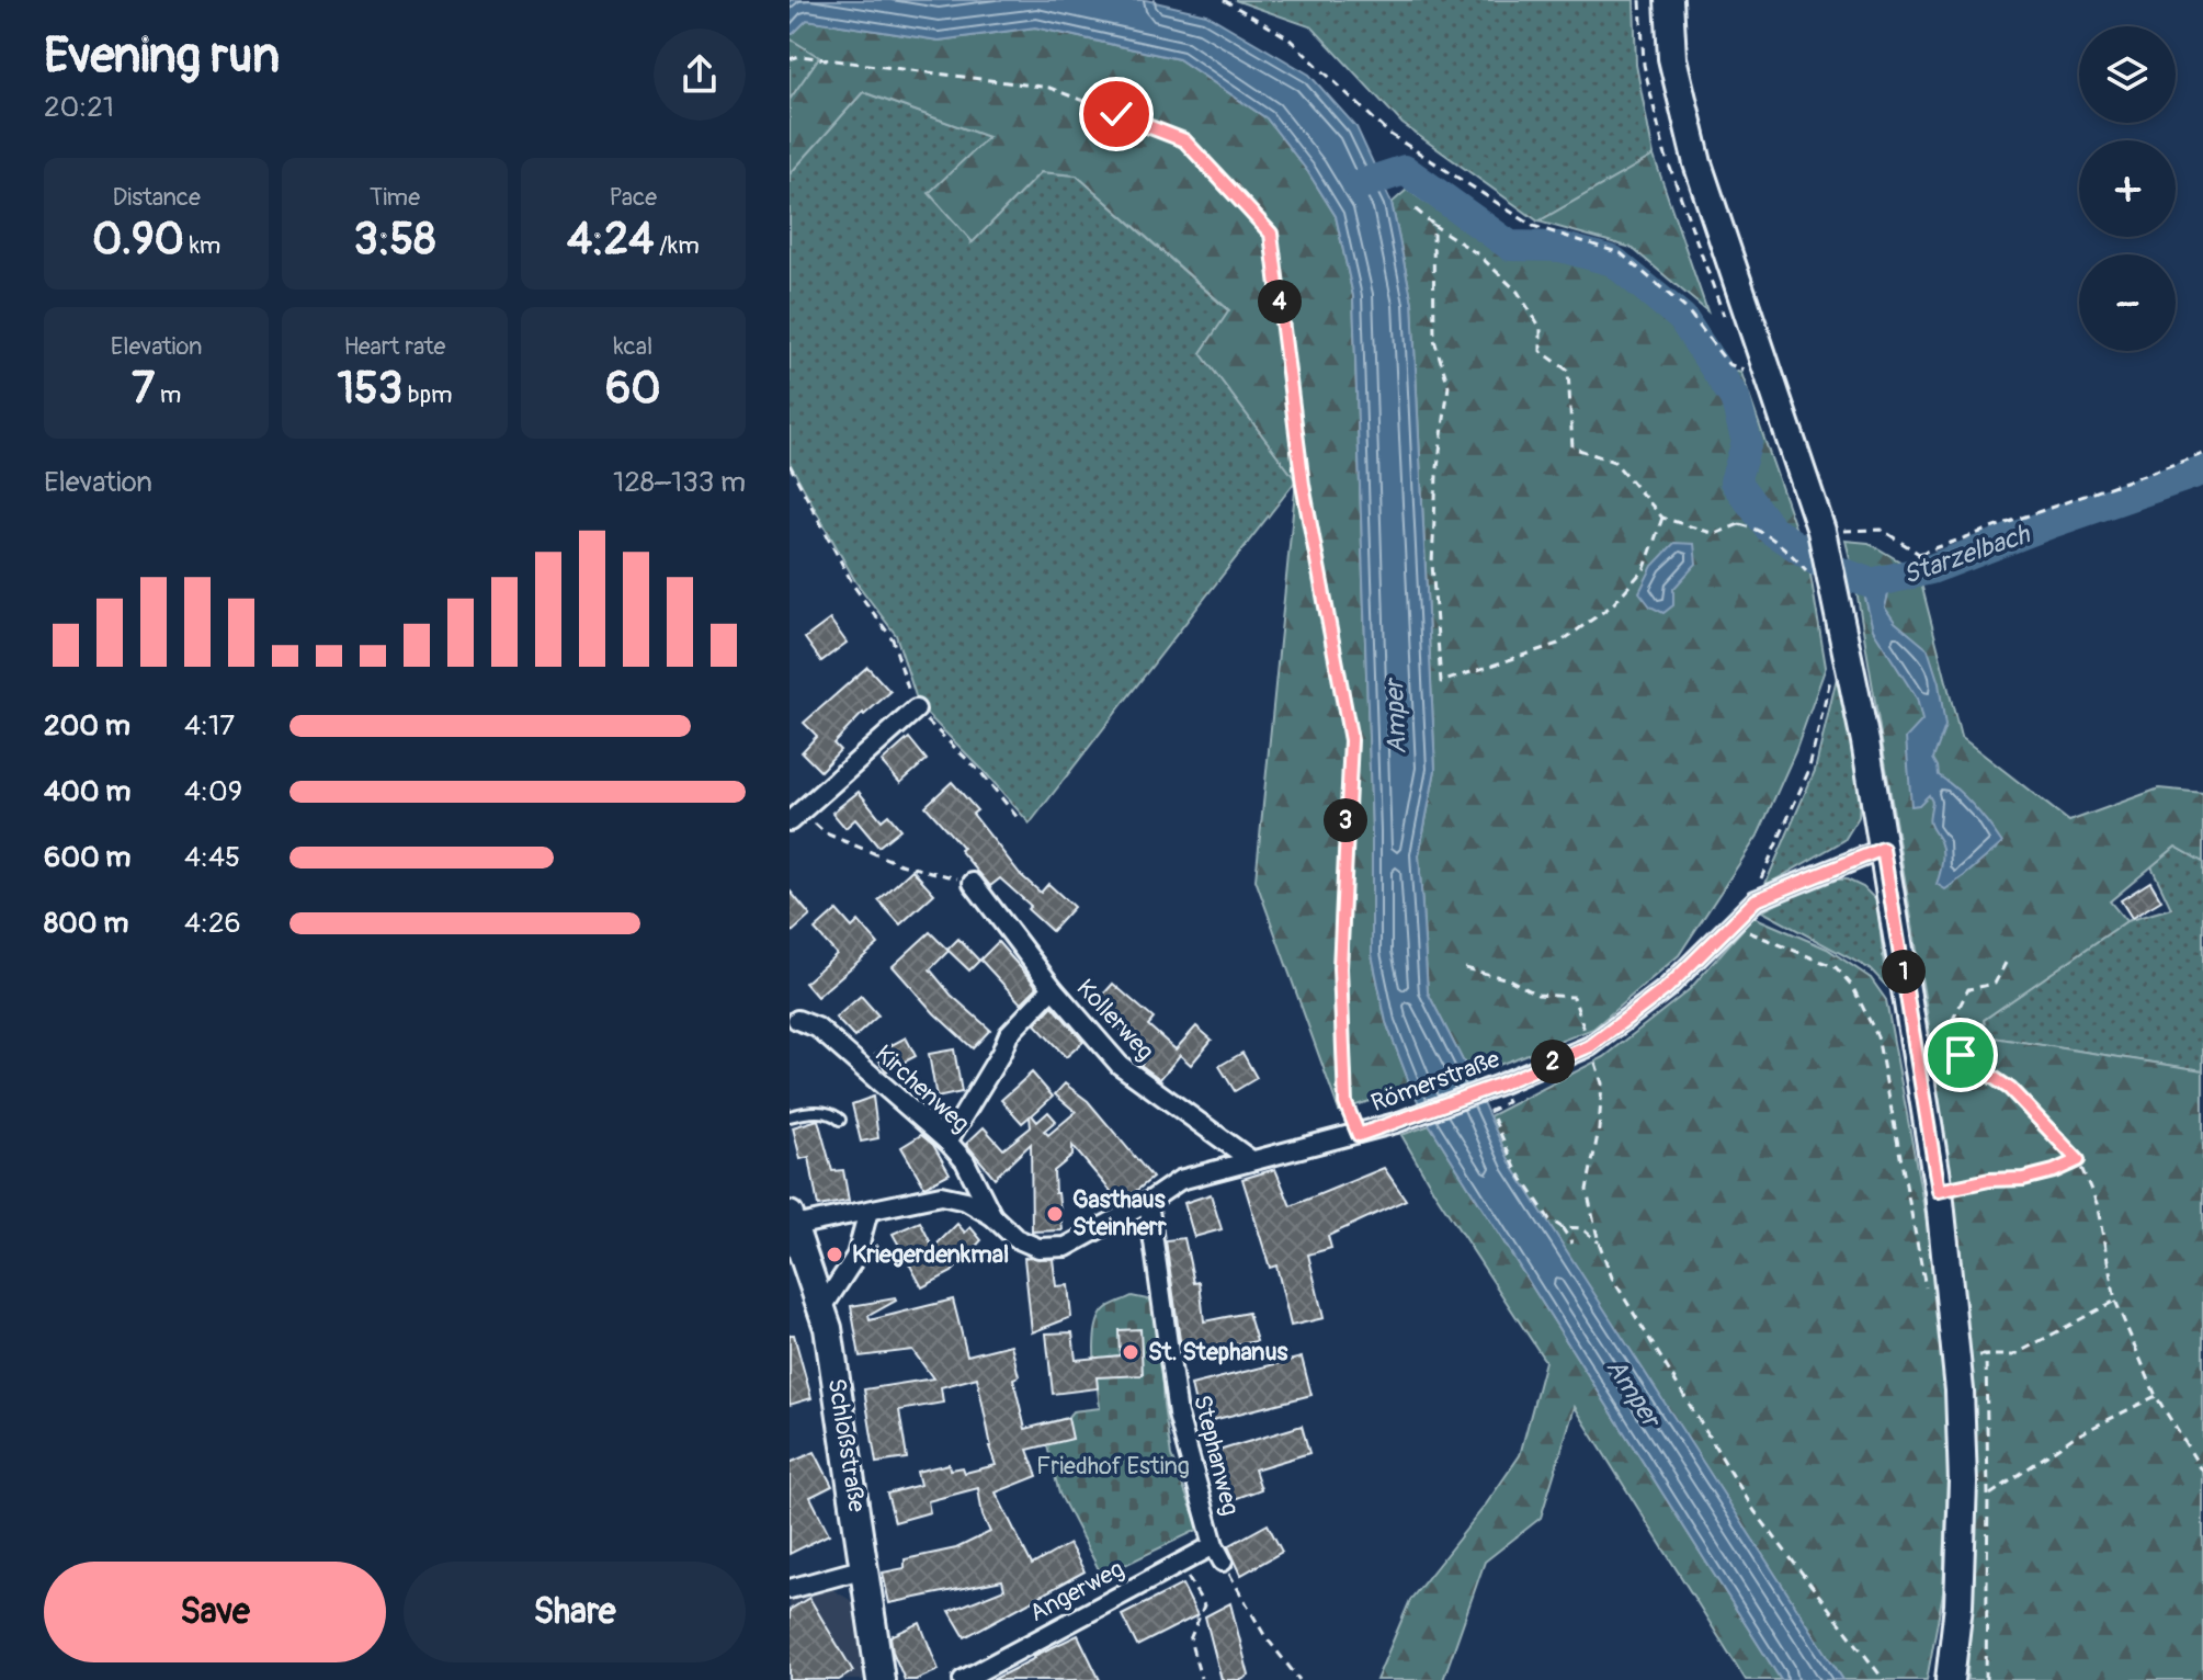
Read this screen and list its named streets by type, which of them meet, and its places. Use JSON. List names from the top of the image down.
{
  "streets": {
    "main road": ["Schloßstraße"],
    "street": [
      "Kollerweg",
      "Römerstraße",
      "Kirchenweg",
      "Stephanweg",
      "Angerweg"
    ]
  },
  "crossings": [
    ["Kollerweg", "Römerstraße"],
    ["Römerstraße", "Kirchenweg"],
    ["Römerstraße", "Schloßstraße"],
    ["Römerstraße", "Stephanweg"],
    ["Stephanweg", "Angerweg"]
  ],
  "water": ["Starzelbach", "Amper"],
  "parks": ["Friedhof Esting"],
  "places": ["Gasthaus Steinherr", "Kriegerdenkmal", "St. Stephanus"],
  "page": {
    "heading": ["Evening run", "20:21"],
    "map_buttons": ["+", "−"],
    "stats": [
      ["Distance", "0.90 km"],
      ["Time", "3:58"],
      ["Pace", "4:24 /km"],
      ["Elevation", "7 m"],
      ["Heart rate", "153 bpm"],
      ["kcal", "60"]
    ],
    "pins": [
      "4",
      "3",
      "1",
      "2"
    ],
    "chart": ["Elevation", "128–133 m"],
    "list": [
      {
        "name": "200 m",
        "note": "4:17"
      },
      {
        "name": "400 m",
        "note": "4:09"
      },
      {
        "name": "600 m",
        "note": "4:45"
      },
      {
        "name": "800 m",
        "note": "4:26"
      }
    ],
    "buttons": ["Save", "Share"]
  }
}
